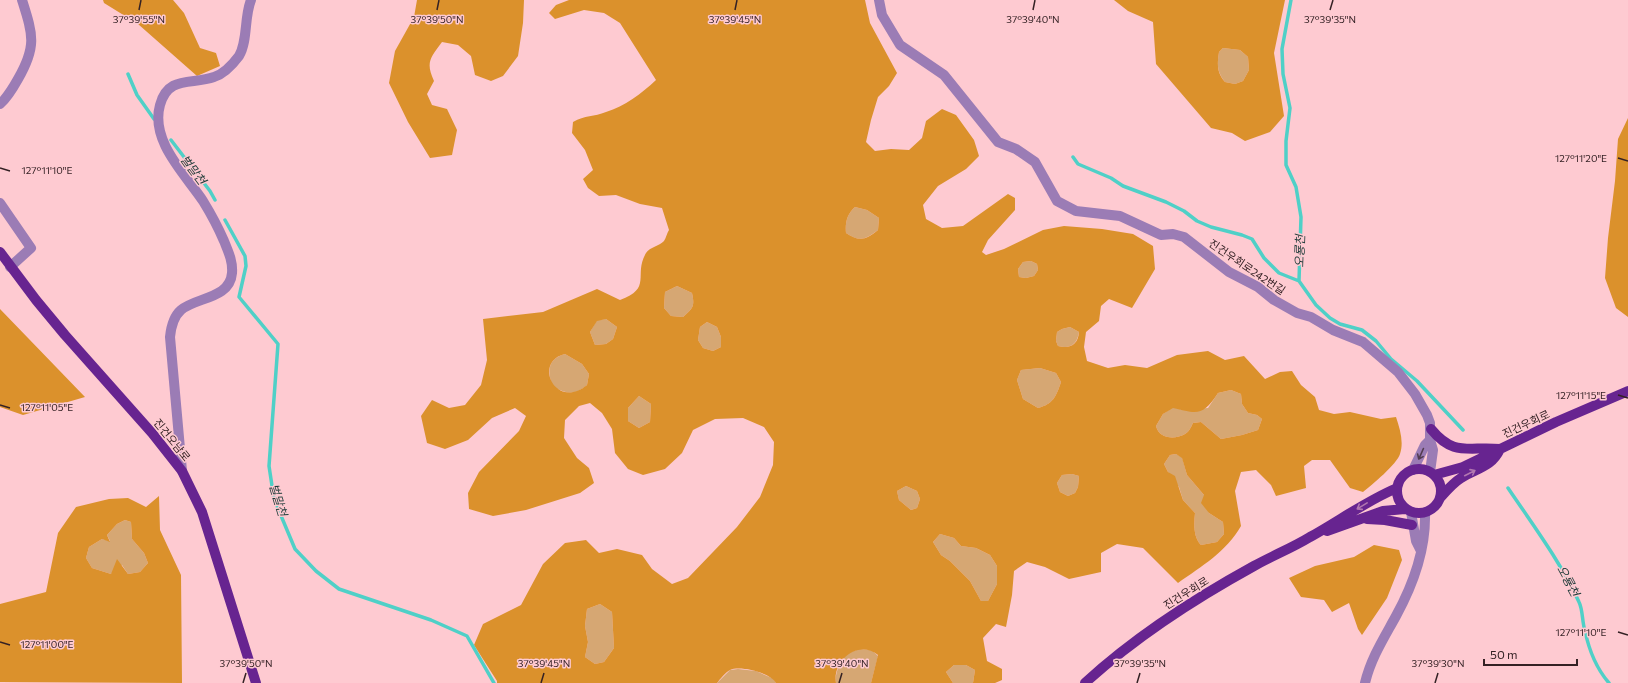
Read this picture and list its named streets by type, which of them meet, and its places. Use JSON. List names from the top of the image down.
{
  "streets": {
    "main road": ["진건우회로", "진건오남로"],
    "street": ["진건우회로242번길"]
  },
  "crossings": [
    ["진건우회로242번길", "진건우회로"]
  ],
  "water": ["벌말천", "오룡천"],
  "scale_bar": "50 m",
  "coordinates": [
    "37°39'55\"N",
    "37°39'50\"N",
    "37°39'45\"N",
    "37°39'40\"N",
    "37°39'35\"N",
    "127°11'20\"E",
    "127°11'10\"E",
    "127°11'15\"E",
    "127°11'05\"E",
    "127°11'00\"E",
    "37°39'30\"N"
  ]
}
